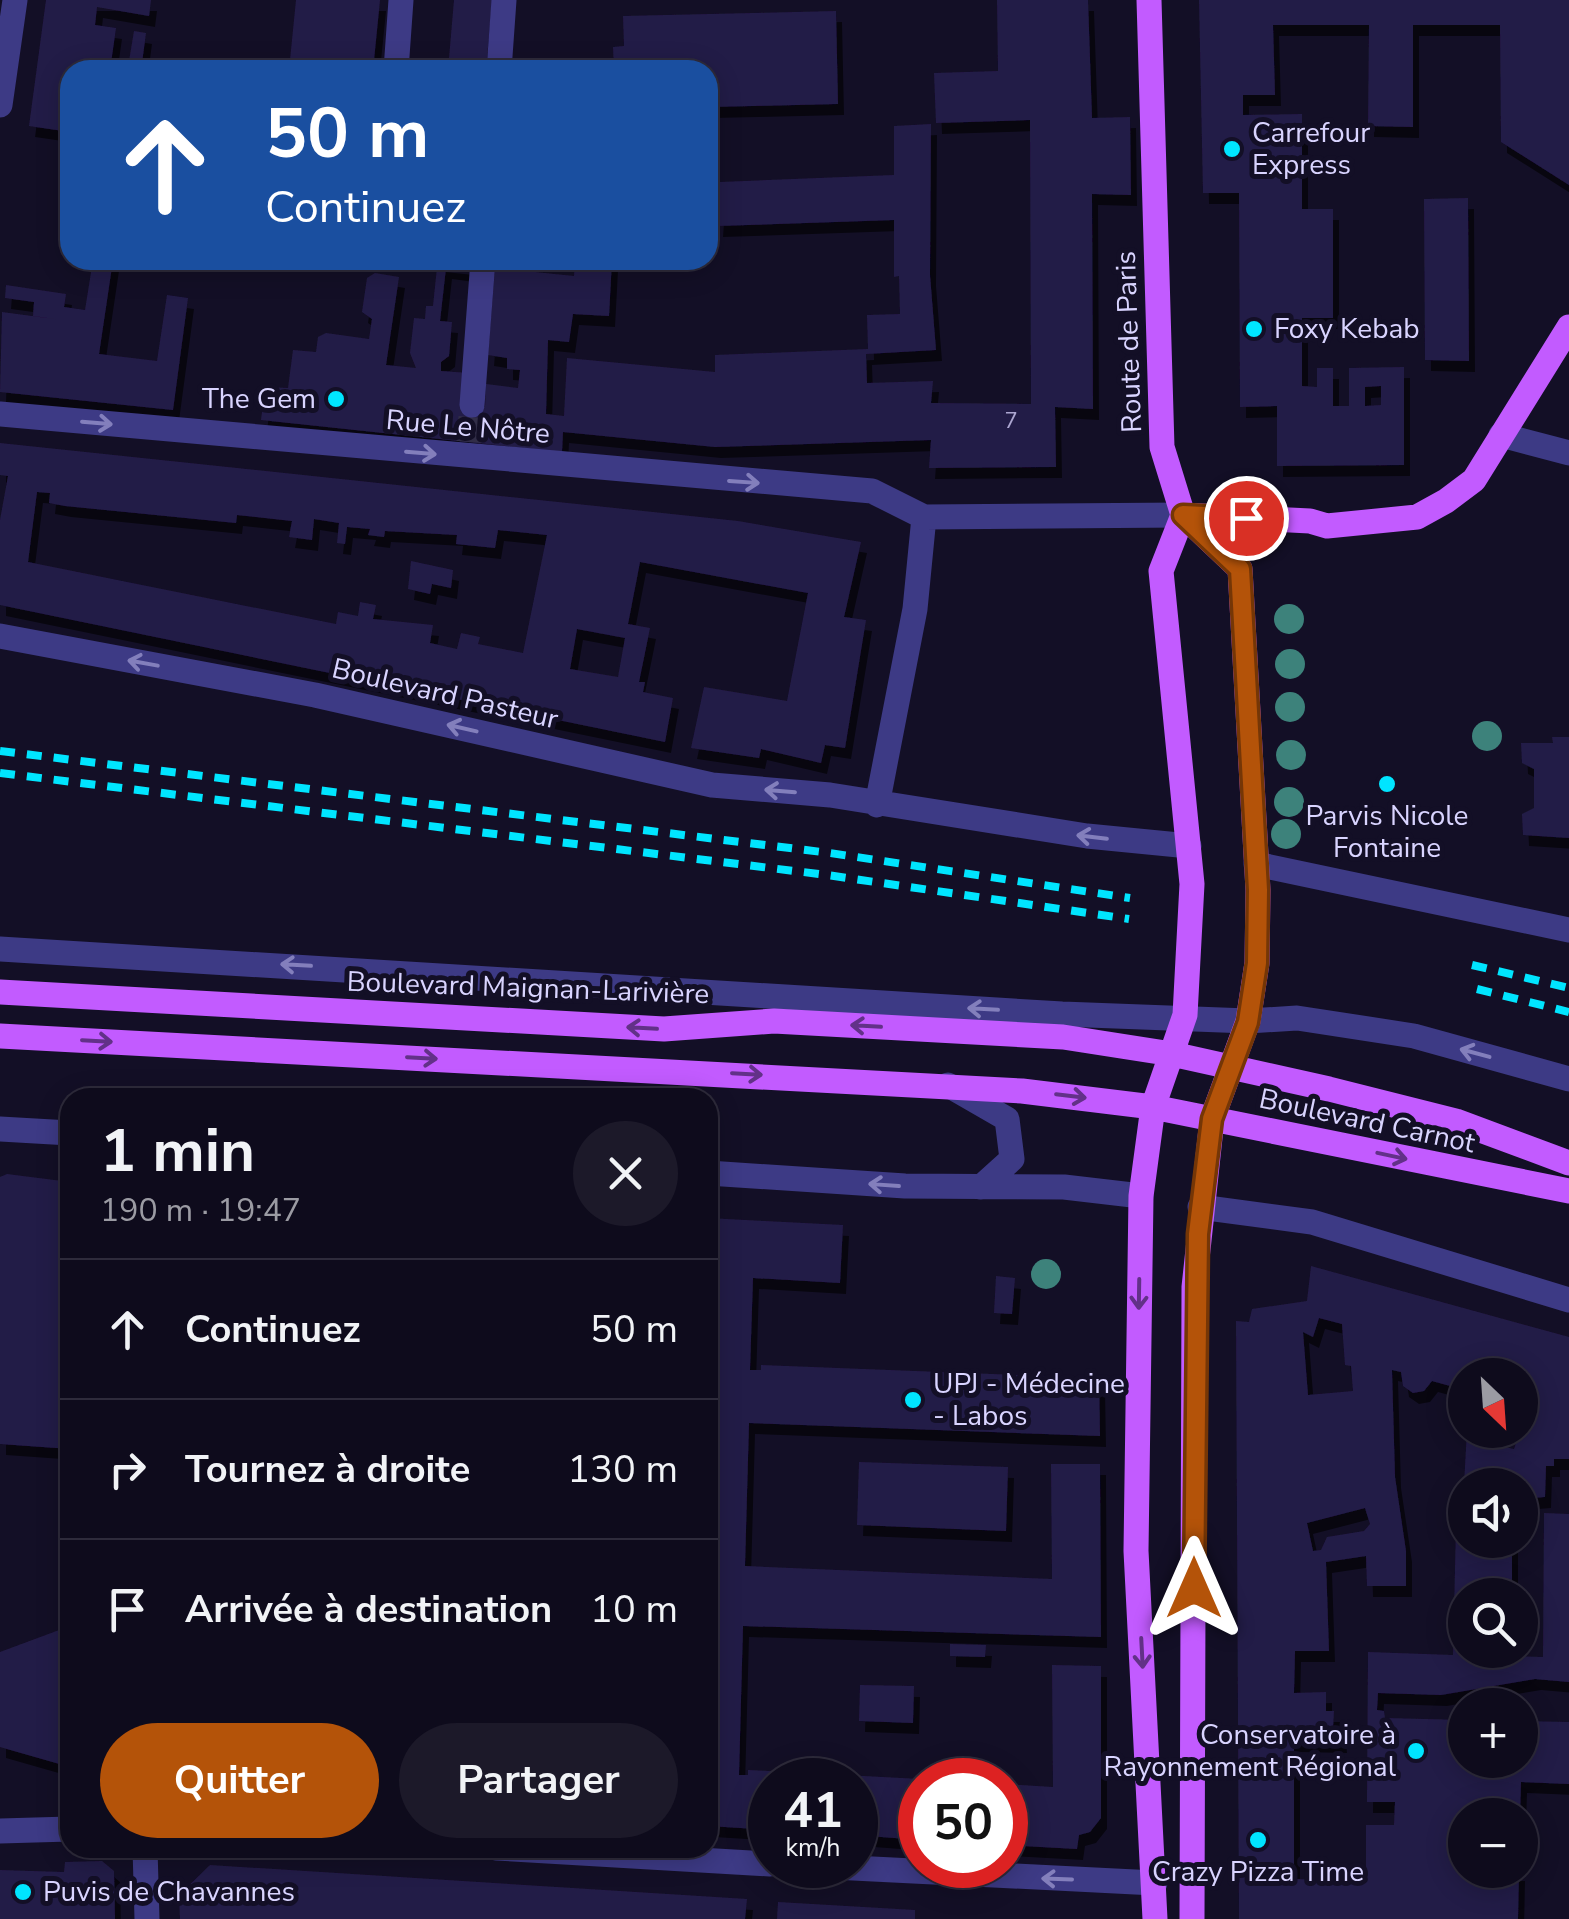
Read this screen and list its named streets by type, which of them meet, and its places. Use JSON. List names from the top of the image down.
{
  "streets": {
    "main road": ["Route de Paris", "Boulevard Maignan-Larivière", "Boulevard Carnot"],
    "street": ["Rue Le Nôtre", "Boulevard Pasteur"]
  },
  "crossings": [
    ["Boulevard Maignan-Larivière", "Boulevard Carnot"]
  ],
  "one_way": ["Rue Le Nôtre"],
  "places": [
    "Carrefour Express",
    "Foxy Kebab",
    "The Gem",
    "Parvis Nicole Fontaine",
    "UPJ - Médecine - Labos",
    "Conservatoire à Rayonnement Régional",
    "Crazy Pizza Time",
    "Puvis de Chavannes"
  ],
  "house_numbers": ["7"],
  "north": "bottom right",
  "page": {
    "turn": ["50 m", "Continuez"],
    "heading": ["1 min", "190 m · 19:47"],
    "list": [
      {
        "name": "Continuez",
        "value": "50 m"
      },
      {
        "name": "Tournez à droite",
        "value": "130 m"
      },
      {
        "name": "Arrivée à destination",
        "value": "10 m"
      }
    ],
    "map_buttons": ["+", "−"],
    "buttons": ["Quitter", "Partager"],
    "speed": "41 km/h",
    "limit": "50"
  }
}
